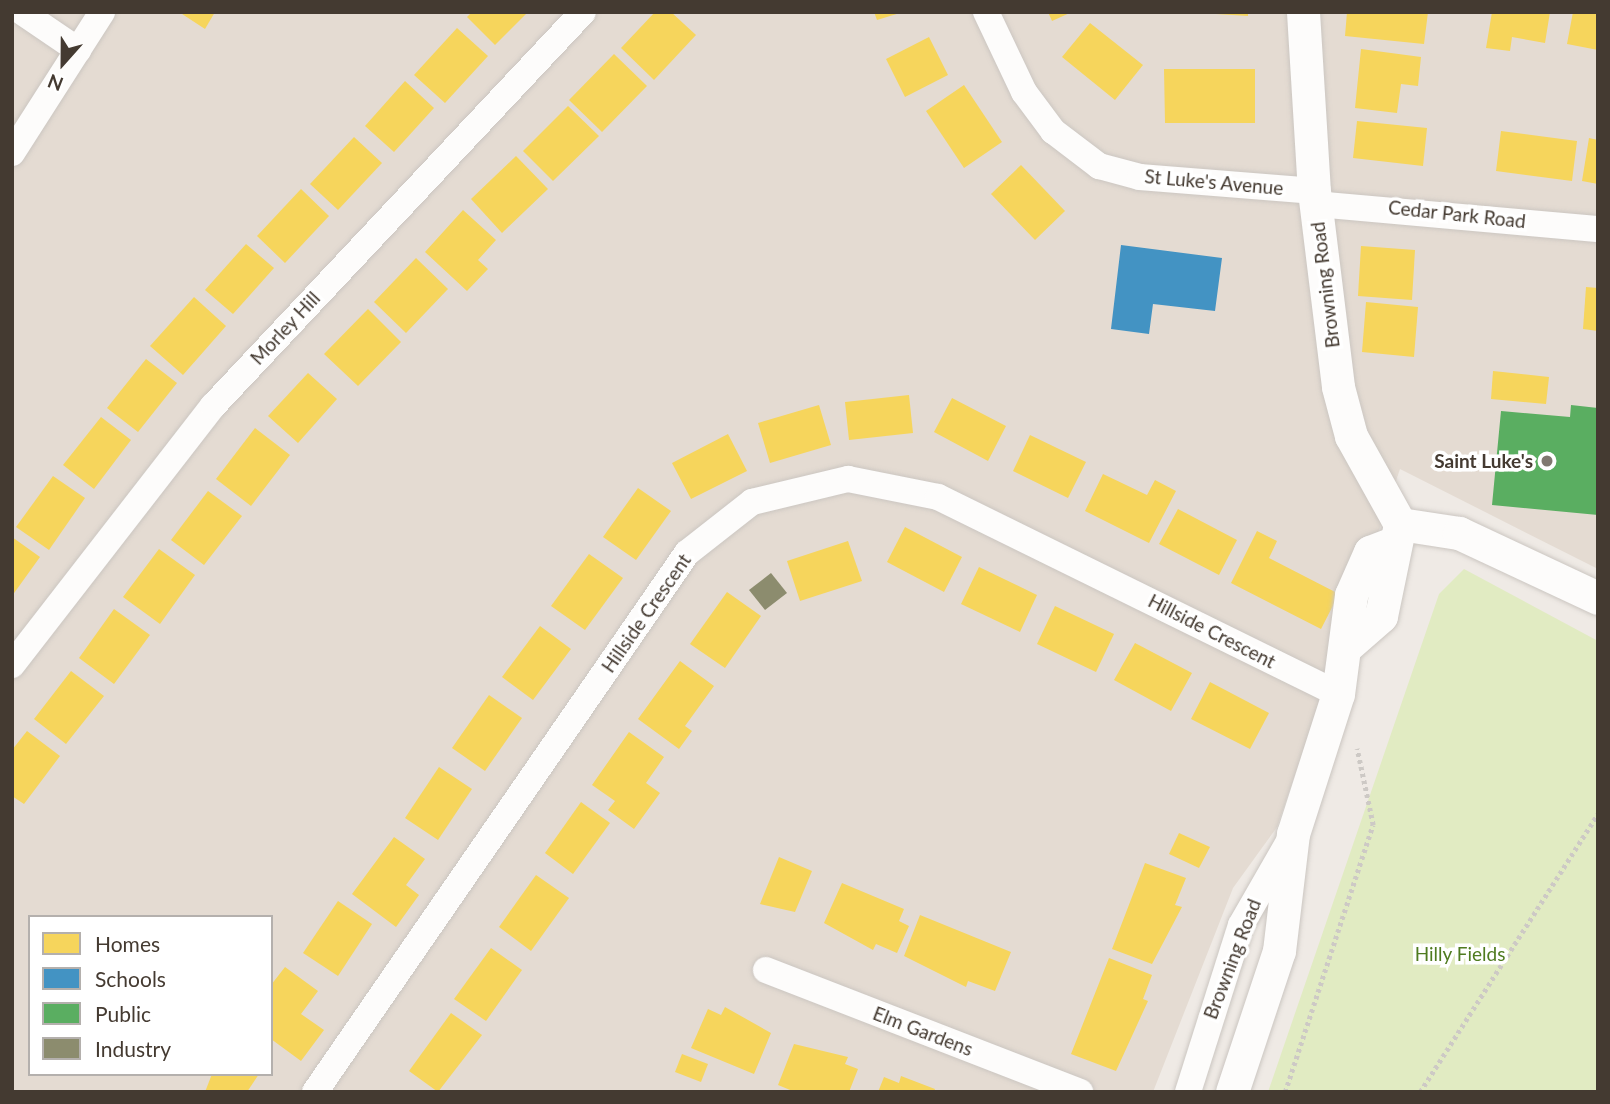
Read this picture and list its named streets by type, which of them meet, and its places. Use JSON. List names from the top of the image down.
{
  "streets": {
    "street": [
      "St Luke's Avenue",
      "Cedar Park Road",
      "Browning Road",
      "Morley Hill",
      "Hillside Crescent",
      "Elm Gardens"
    ]
  },
  "crossings": [
    ["St Luke's Avenue", "Cedar Park Road"],
    ["St Luke's Avenue", "Browning Road"],
    ["Cedar Park Road", "Browning Road"],
    ["Browning Road", "Hillside Crescent"]
  ],
  "parks": ["Hilly Fields"],
  "places": ["Saint Luke's"],
  "legend": [
    "Homes",
    "Schools",
    "Public",
    "Industry"
  ],
  "north": "bottom"
}
